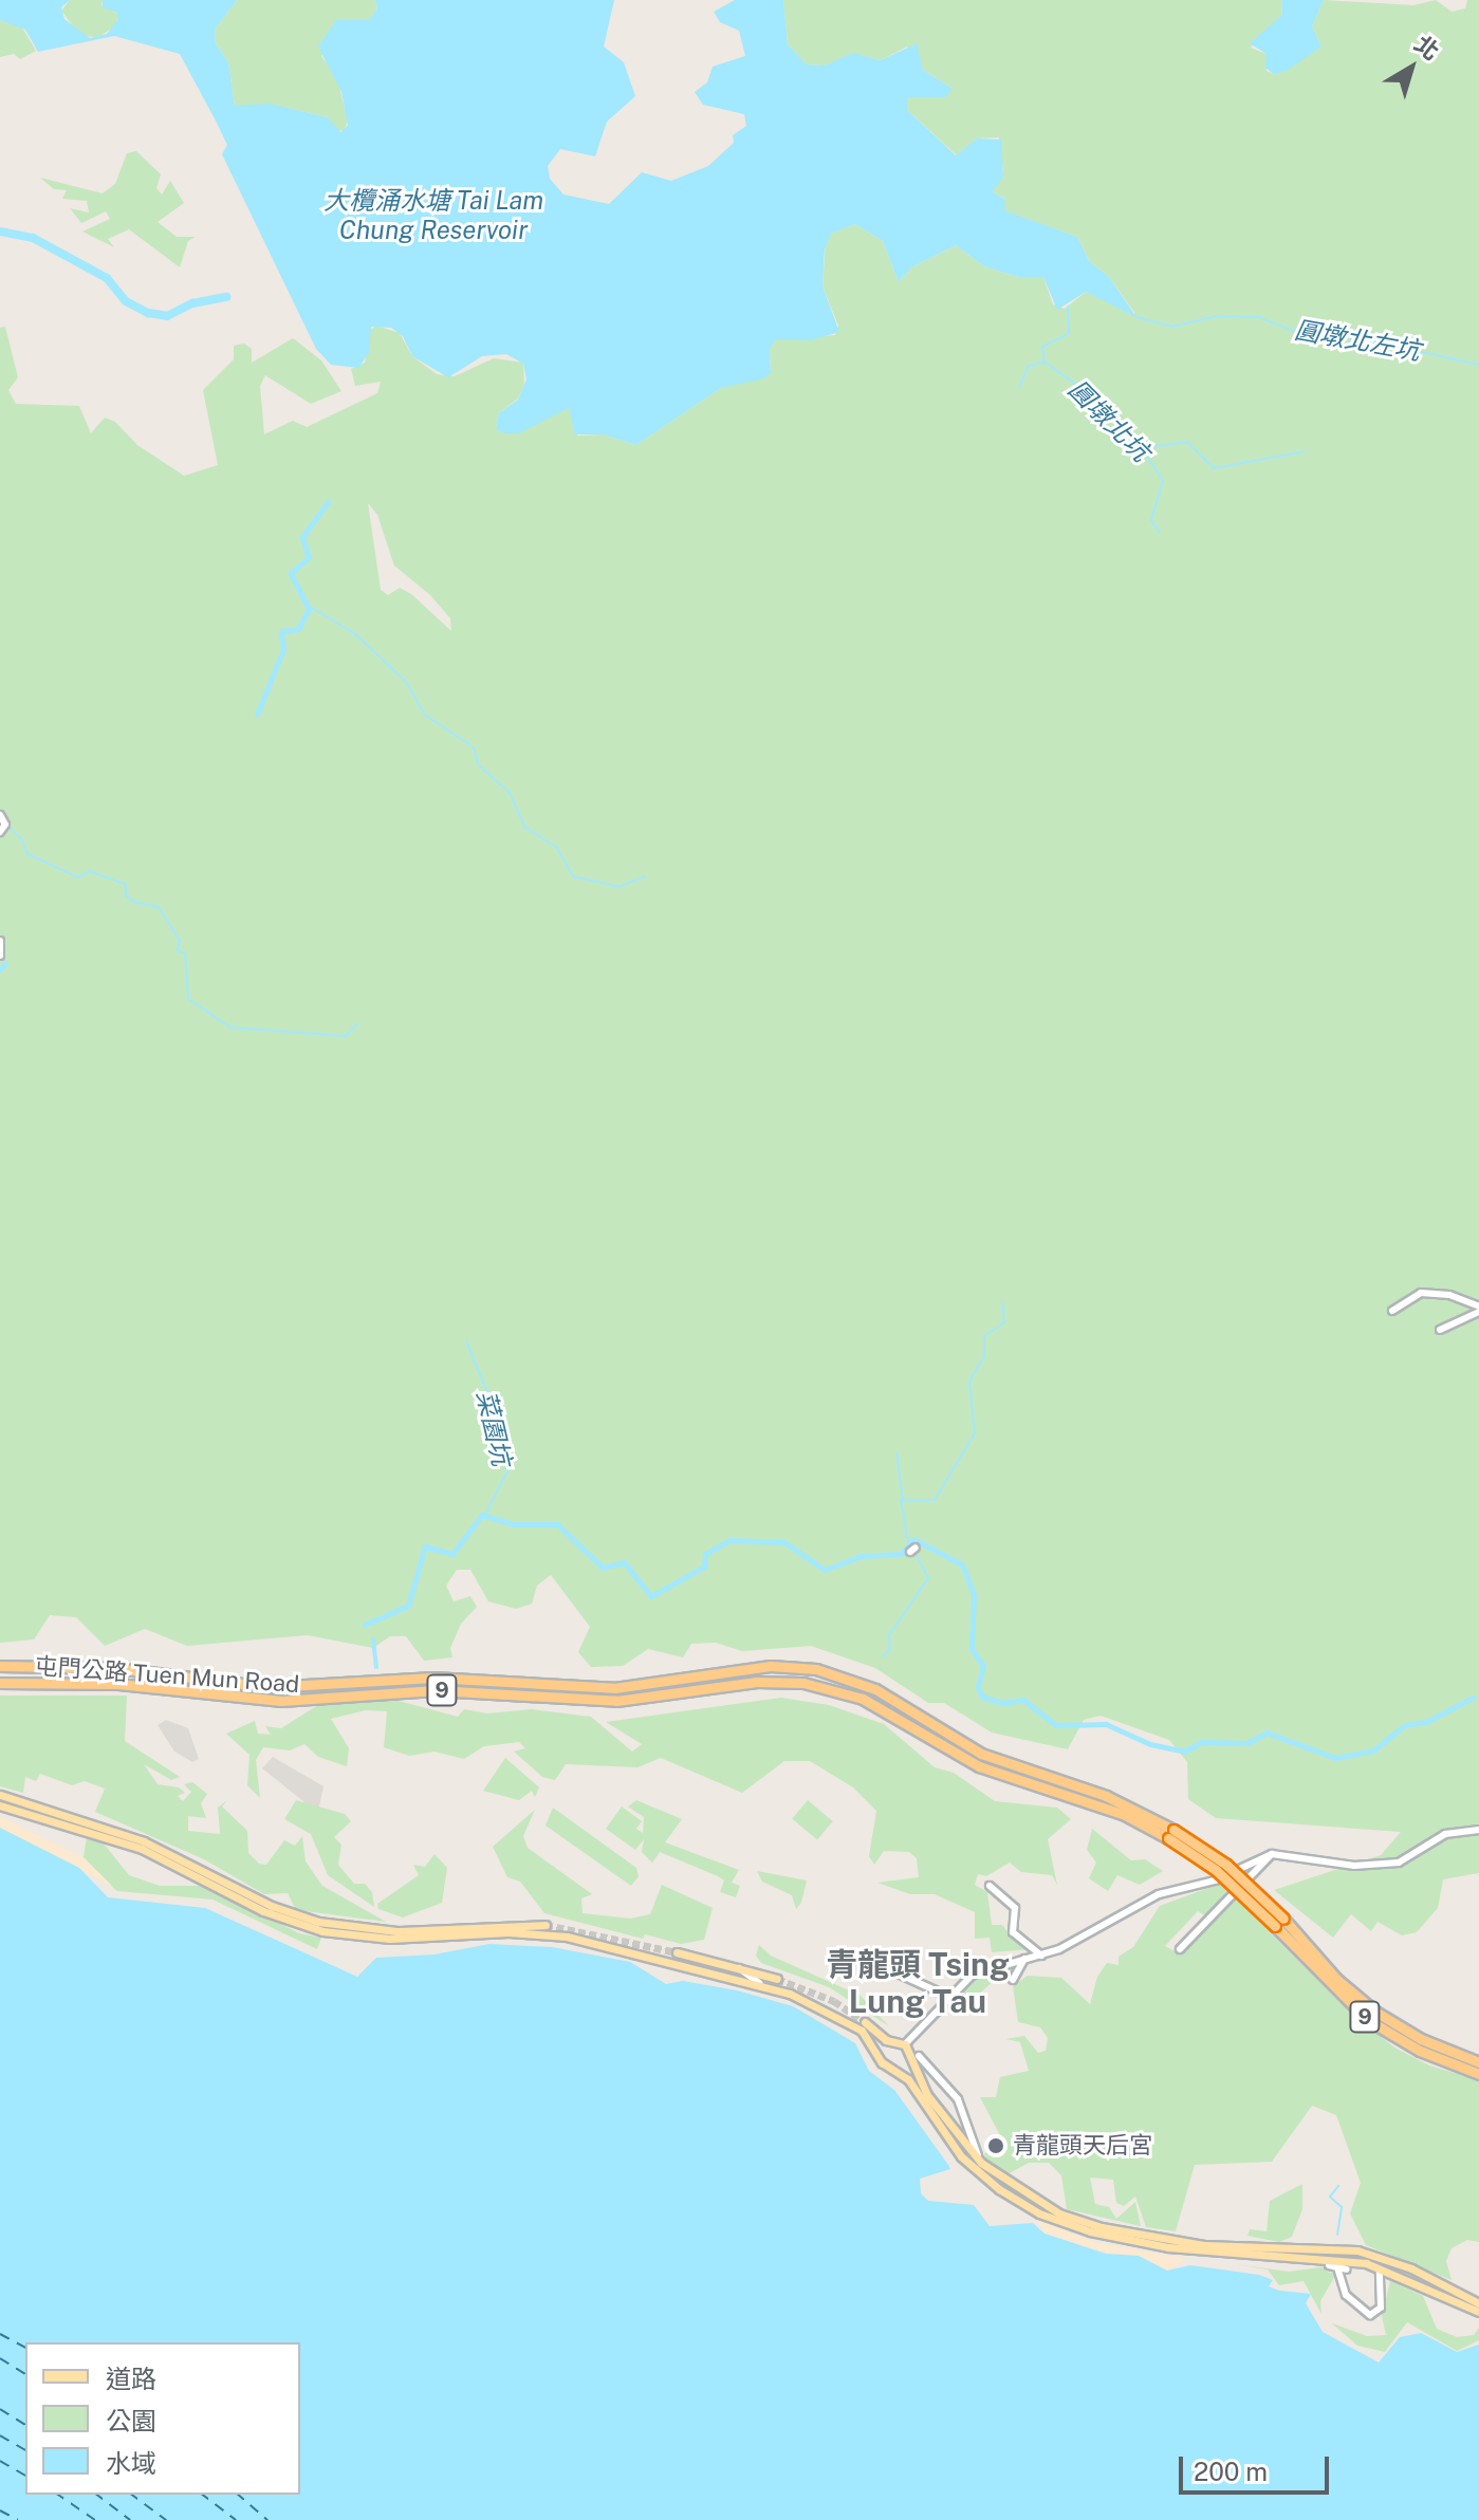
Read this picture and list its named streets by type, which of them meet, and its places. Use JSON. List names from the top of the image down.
{
  "streets": {
    "highway": ["屯門公路 Tuen Mun Road", "9"]
  },
  "districts": ["青龍頭 Tsing Lung Tau"],
  "water": [
    "大欖涌水塘 Tai Lam Chung Reservoir",
    "圓墩北左坑",
    "圓墩北坑",
    "菜園坑"
  ],
  "places": ["青龍頭天后宮"],
  "legend": ["道路", "公園", "水域"],
  "scale_bar": "200 m",
  "north": "top right"
}
